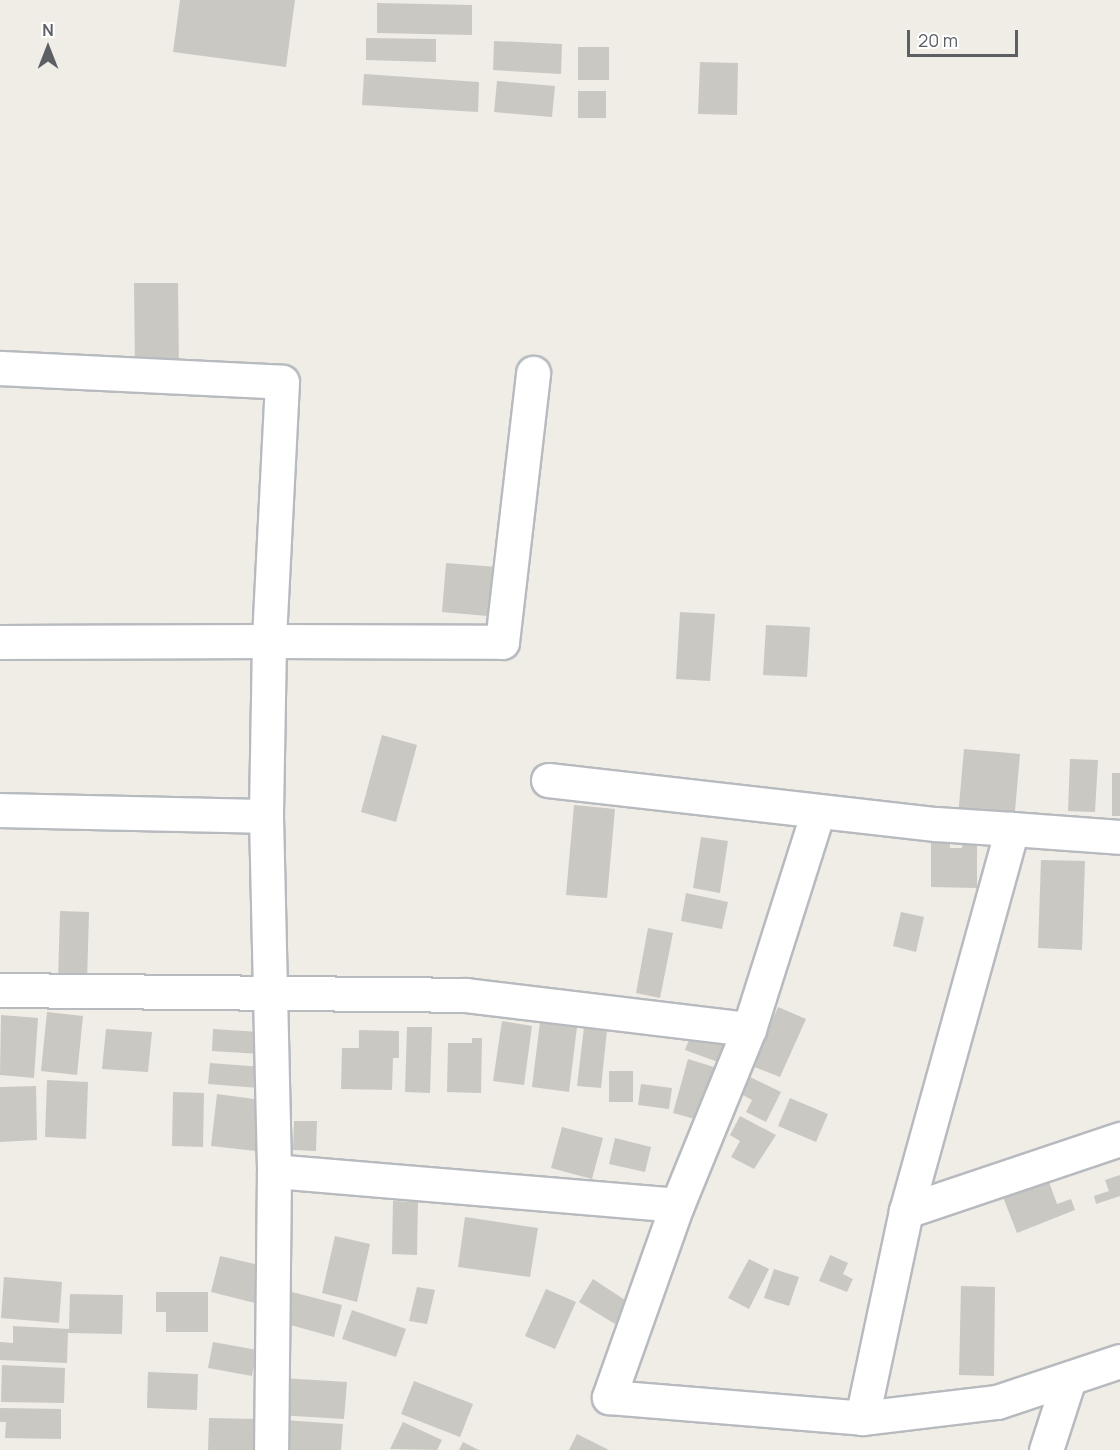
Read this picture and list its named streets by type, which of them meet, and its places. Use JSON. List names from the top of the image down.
{
  "scale_bar": "20 m",
  "north": "top"
}
